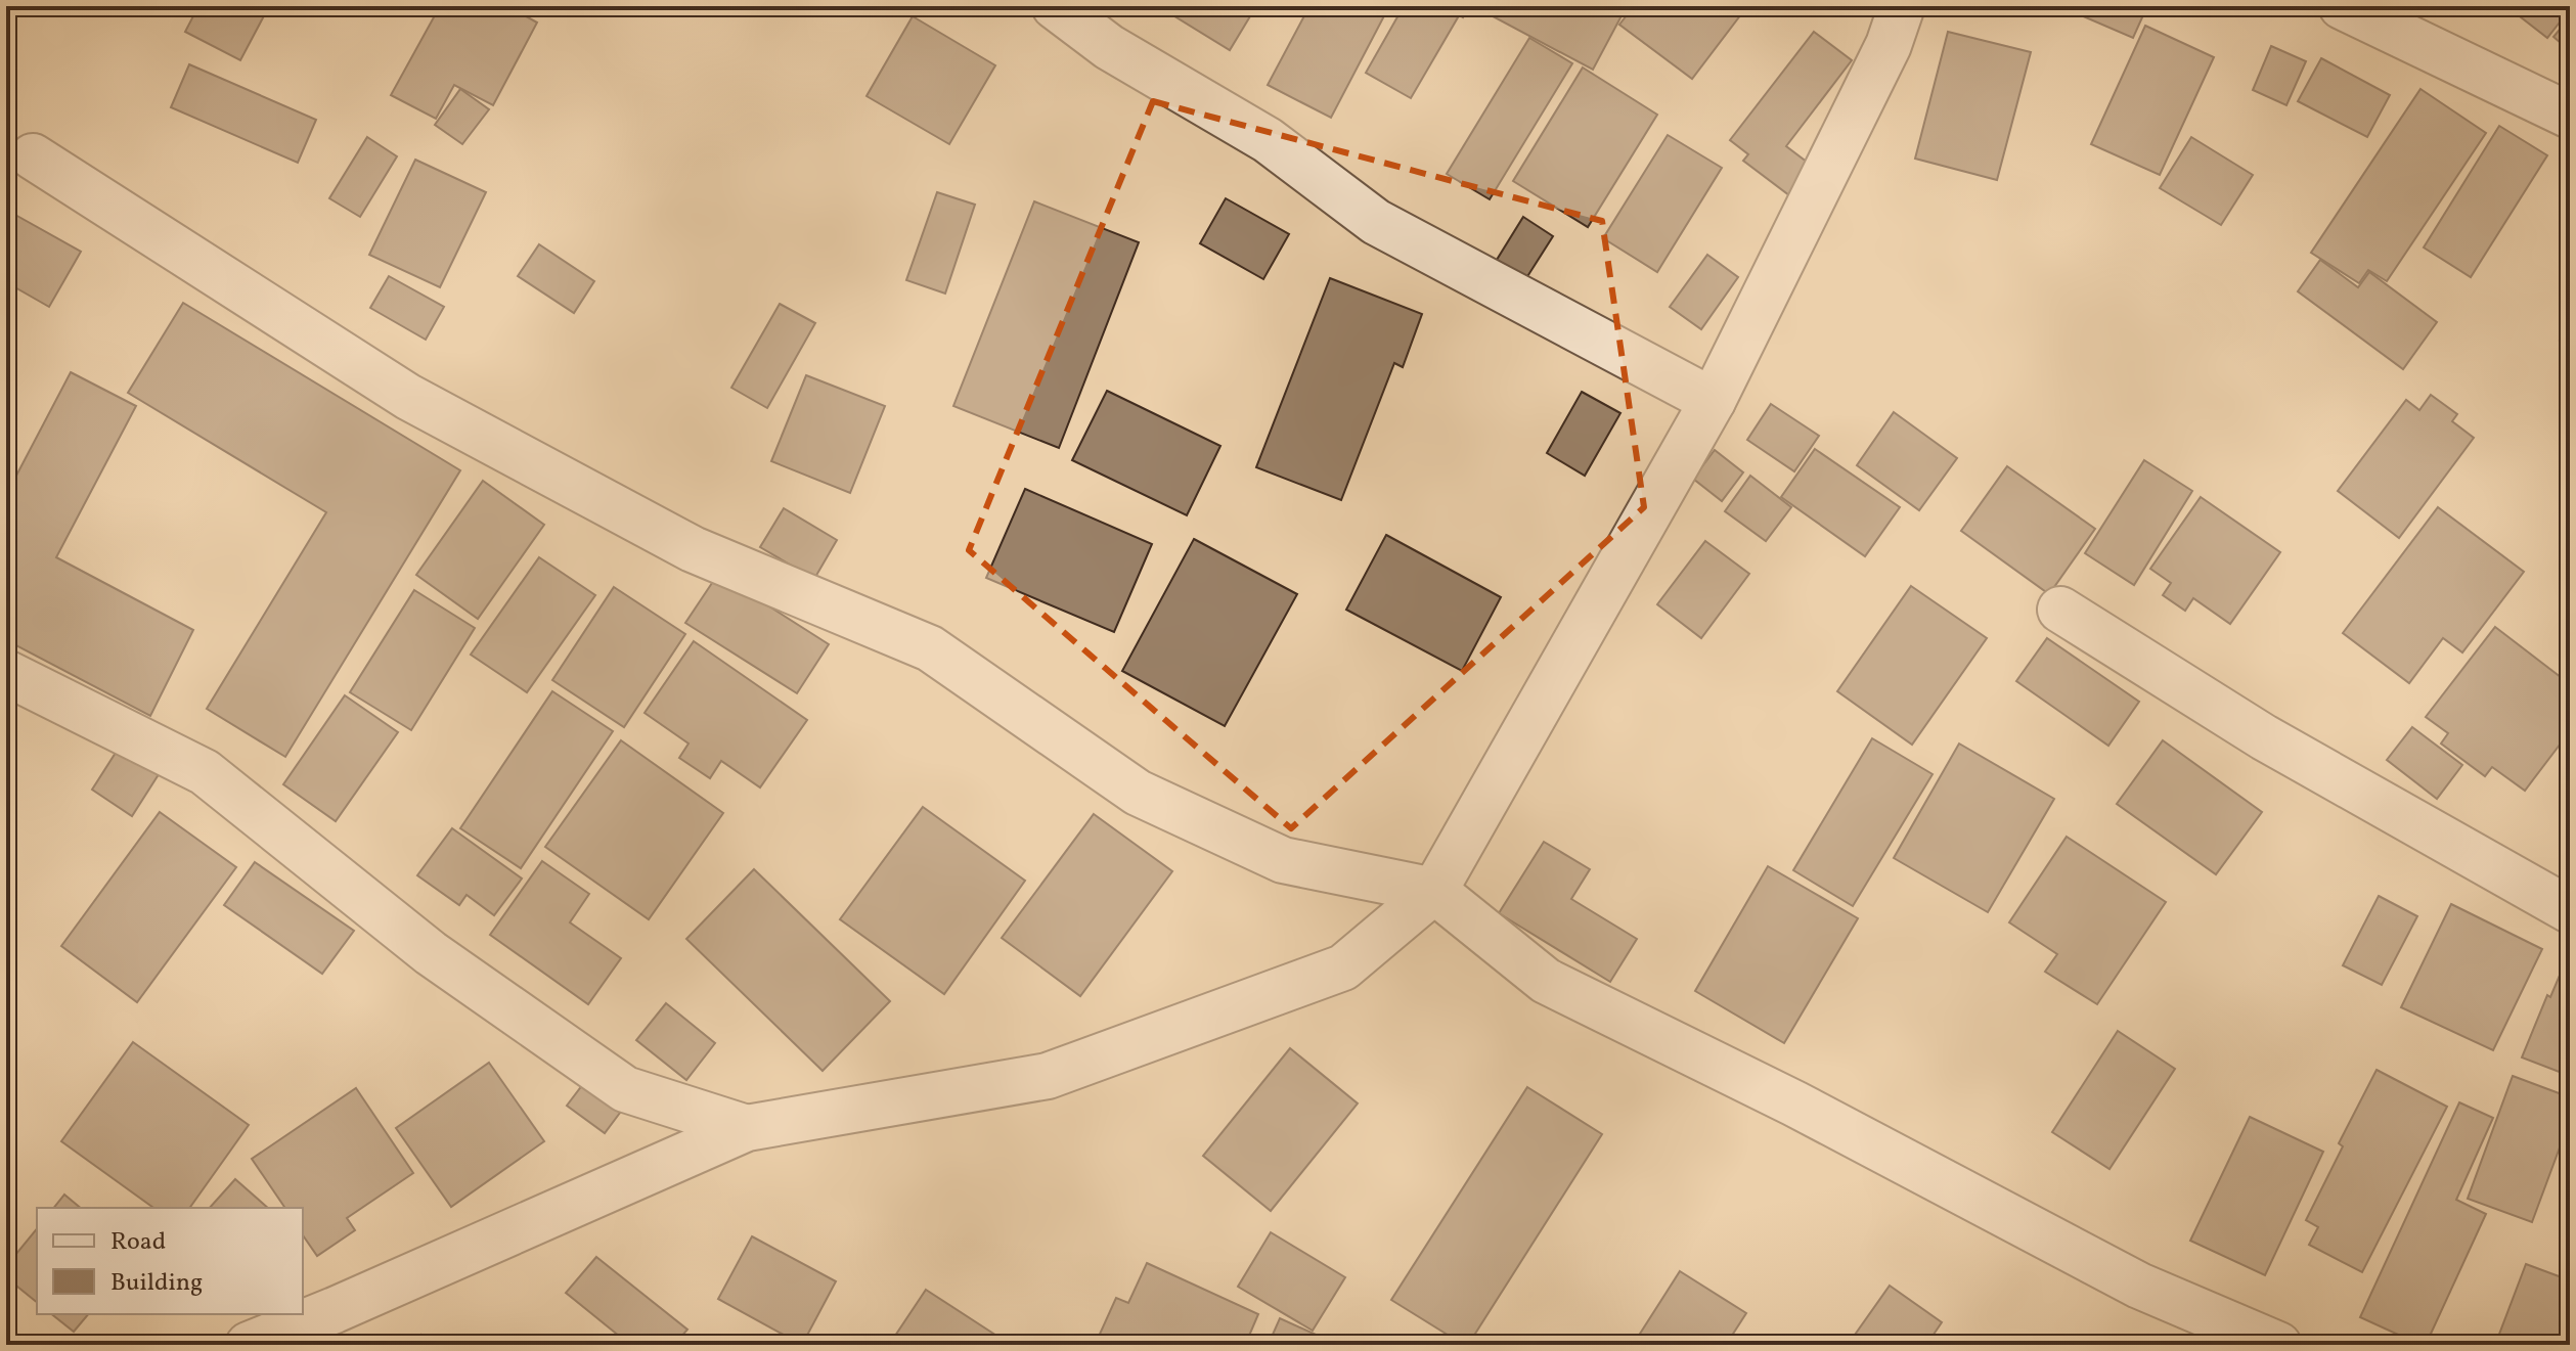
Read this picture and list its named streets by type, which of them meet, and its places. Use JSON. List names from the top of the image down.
{
  "legend": ["Road", "Building"]
}
